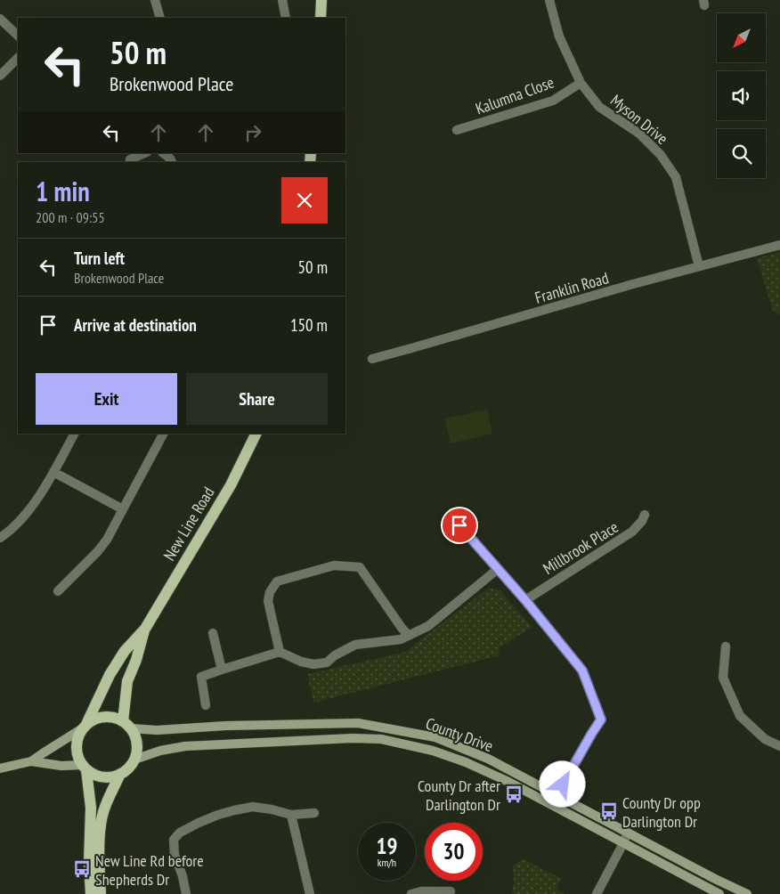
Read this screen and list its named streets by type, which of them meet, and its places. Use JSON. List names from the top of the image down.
{
  "streets": {
    "main road": ["New Line Road", "County Drive"],
    "street": [
      "Kalumna Close",
      "Myson Drive",
      "Franklin Road",
      "Millbrook Place"
    ]
  },
  "crossings": [
    ["Kalumna Close", "Myson Drive"],
    ["Myson Drive", "Franklin Road"],
    ["New Line Road", "County Drive"]
  ],
  "places": {
    "bus stop": ["County Dr after Darlington Dr", "County Dr opp Darlington Dr", "New Line Rd before Shepherds Dr"]
  },
  "north": "bottom left",
  "page": {
    "turn": ["50 m", "Brokenwood Place"],
    "heading": ["1 min", "200 m · 09:55"],
    "list": [
      {
        "name": "Turn left",
        "note": "Brokenwood Place",
        "value": "50 m"
      },
      {
        "name": "Arrive at destination",
        "value": "150 m"
      }
    ],
    "buttons": ["Exit", "Share"],
    "speed": "19 km/h",
    "limit": "30"
  }
}
